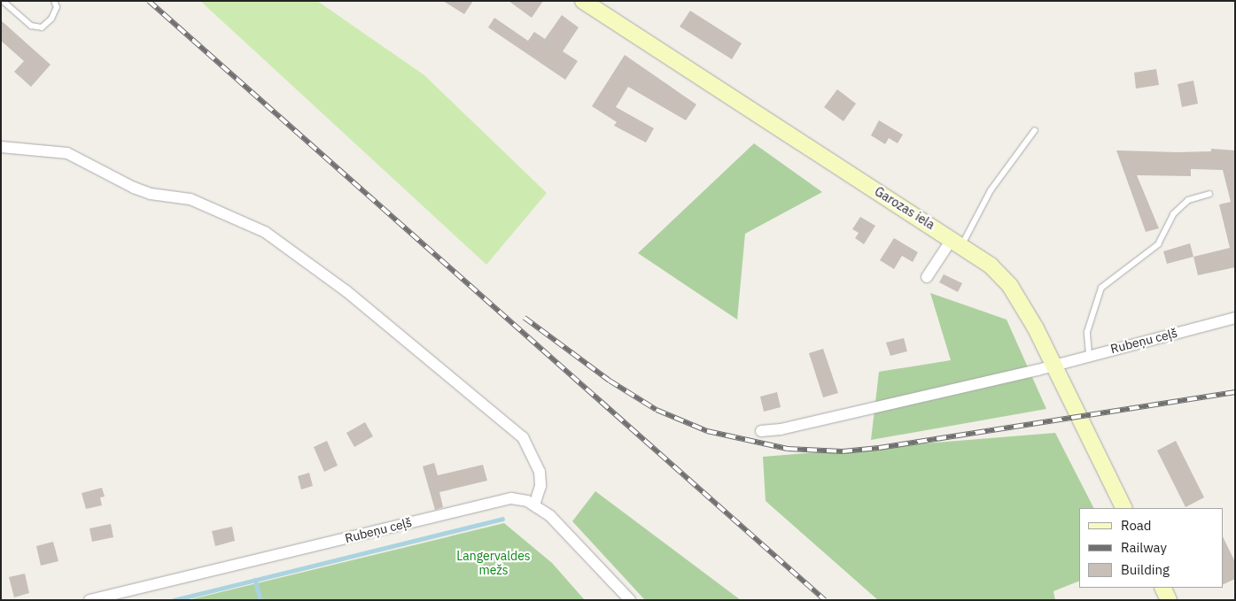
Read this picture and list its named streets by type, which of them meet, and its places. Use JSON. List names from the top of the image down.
{
  "streets": {
    "main road": ["Garozas iela"],
    "street": ["Rubeņu ceļš"]
  },
  "crossings": [
    ["Garozas iela", "Rubeņu ceļš"]
  ],
  "parks": ["Langervaldes mežs"],
  "legend": ["Road", "Railway", "Building"]
}
